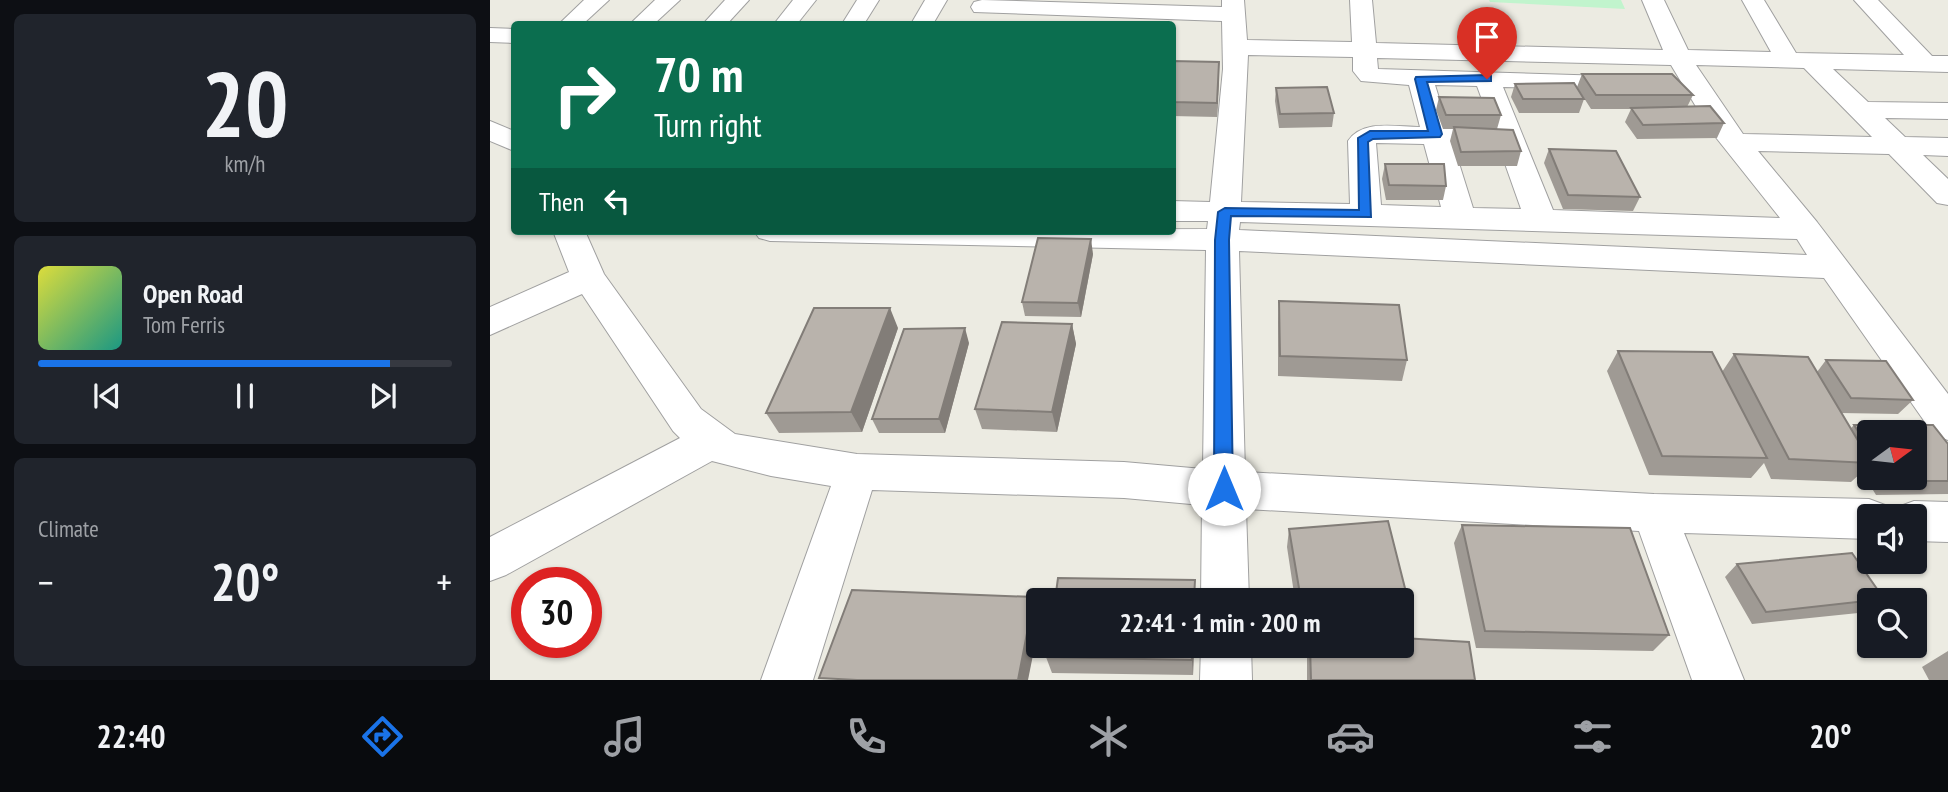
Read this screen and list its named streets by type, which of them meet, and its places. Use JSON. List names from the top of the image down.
{
  "north": "right",
  "page": {
    "tile": [
      ["20", "km/h"],
      "Climate"
    ],
    "turn": ["70 m", "Turn right"],
    "then": "Then",
    "song": ["Open Road", "Tom Ferris"],
    "heat": ["−", "20°", "+"],
    "limit": "30",
    "trip": "22:41 · 1 min · 200 m",
    "tabs": ["22:40", "20°"]
  }
}
